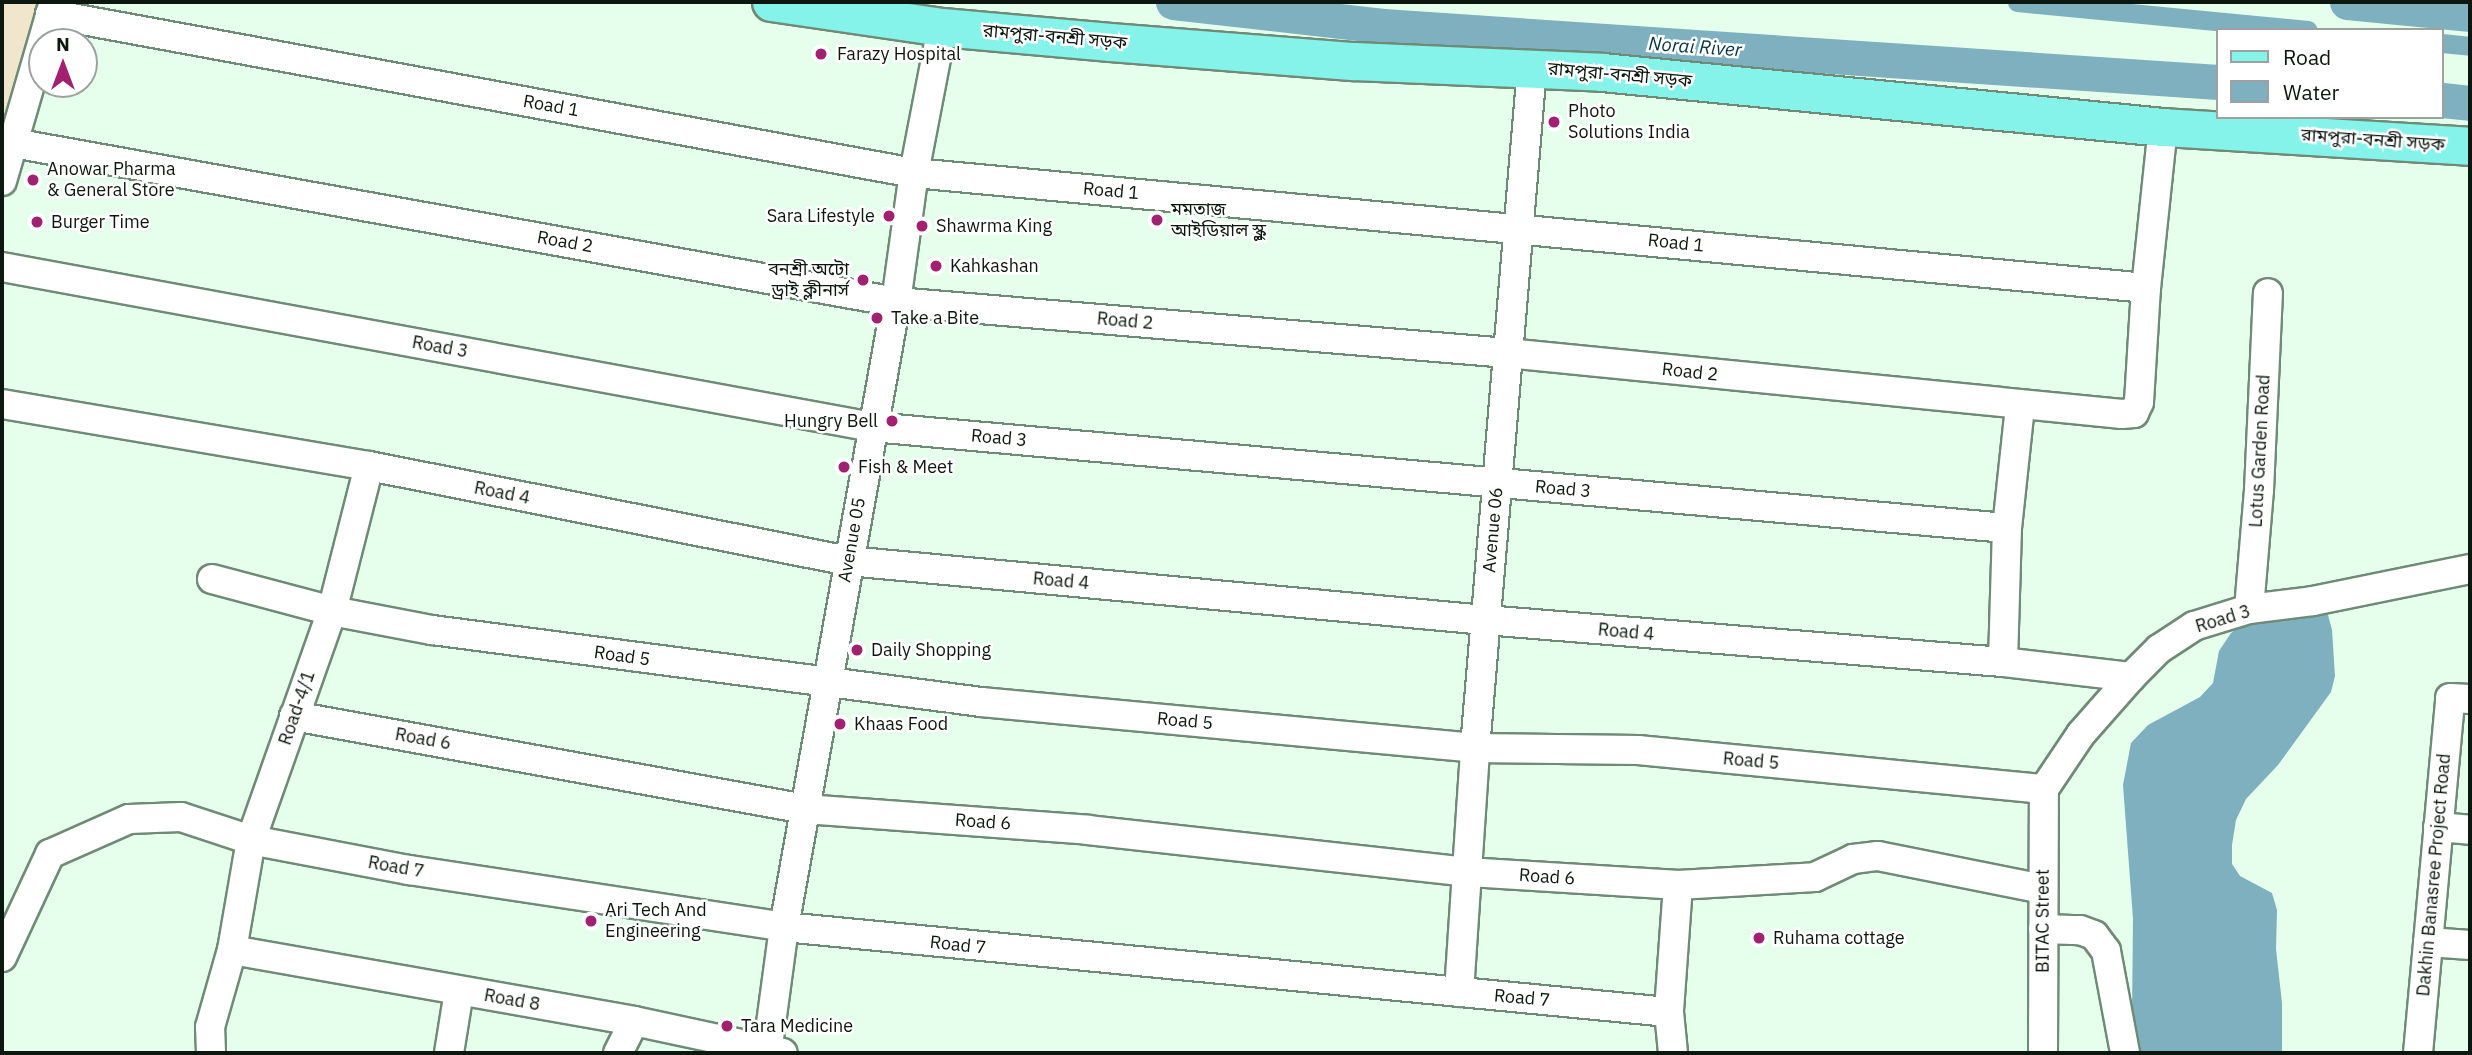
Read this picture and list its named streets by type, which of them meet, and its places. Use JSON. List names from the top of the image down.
{
  "streets": {
    "main road": ["রামপুরা-বনশ্রী সড়ক"],
    "street": [
      "Road 1",
      "Road 2",
      "Road 3",
      "Lotus Garden Road",
      "Road 4",
      "Avenue 06",
      "Avenue 05",
      "Road 5",
      "Road-4/1",
      "Road 6",
      "Road 7",
      "Dakhin Banasree Project Road",
      "BITAC Street",
      "Road 8"
    ]
  },
  "crossings": [
    ["রামপুরা-বনশ্রী সড়ক", "Avenue 06"],
    ["রামপুরা-বনশ্রী সড়ক", "Avenue 05"],
    ["Road 1", "Road 2"],
    ["Road 1", "Avenue 06"],
    ["Road 1", "Avenue 05"],
    ["Road 2", "Avenue 06"],
    ["Road 2", "Avenue 05"],
    ["Road 3", "Lotus Garden Road"],
    ["Road 3", "Road 4"],
    ["Road 3", "Avenue 06"],
    ["Road 3", "Avenue 05"],
    ["Road 3", "Road 5"],
    ["Road 3", "BITAC Street"],
    ["Road 4", "Avenue 06"],
    ["Road 4", "Avenue 05"],
    ["Road 4", "Road-4/1"],
    ["Avenue 06", "Road 5"],
    ["Avenue 06", "Road 6"],
    ["Avenue 06", "Road 7"],
    ["Avenue 05", "Road 5"],
    ["Avenue 05", "Road 6"],
    ["Avenue 05", "Road 7"],
    ["Avenue 05", "Road 8"],
    ["Road 5", "Road-4/1"],
    ["Road 5", "BITAC Street"],
    ["Road-4/1", "Road 6"],
    ["Road-4/1", "Road 7"],
    ["Road-4/1", "Road 8"],
    ["Road 6", "BITAC Street"]
  ],
  "water": ["Norai River"],
  "places": [
    "Farazy Hospital",
    "Photo Solutions India",
    "Anowar Pharma & General Store",
    "Sara Lifestyle",
    "মমতাজ আইডিয়াল স্কুল",
    "Burger Time",
    "Shawrma King",
    "Kahkashan",
    "বনশ্রী অটো ড্রাই ক্লীনার্স",
    "Take a Bite",
    "Hungry Bell",
    "Fish & Meet",
    "Daily Shopping",
    "Khaas Food",
    "Ari Tech And Engineering",
    "Ruhama cottage",
    "Tara Medicine"
  ],
  "legend": ["Road", "Water"],
  "north": "top"
}
